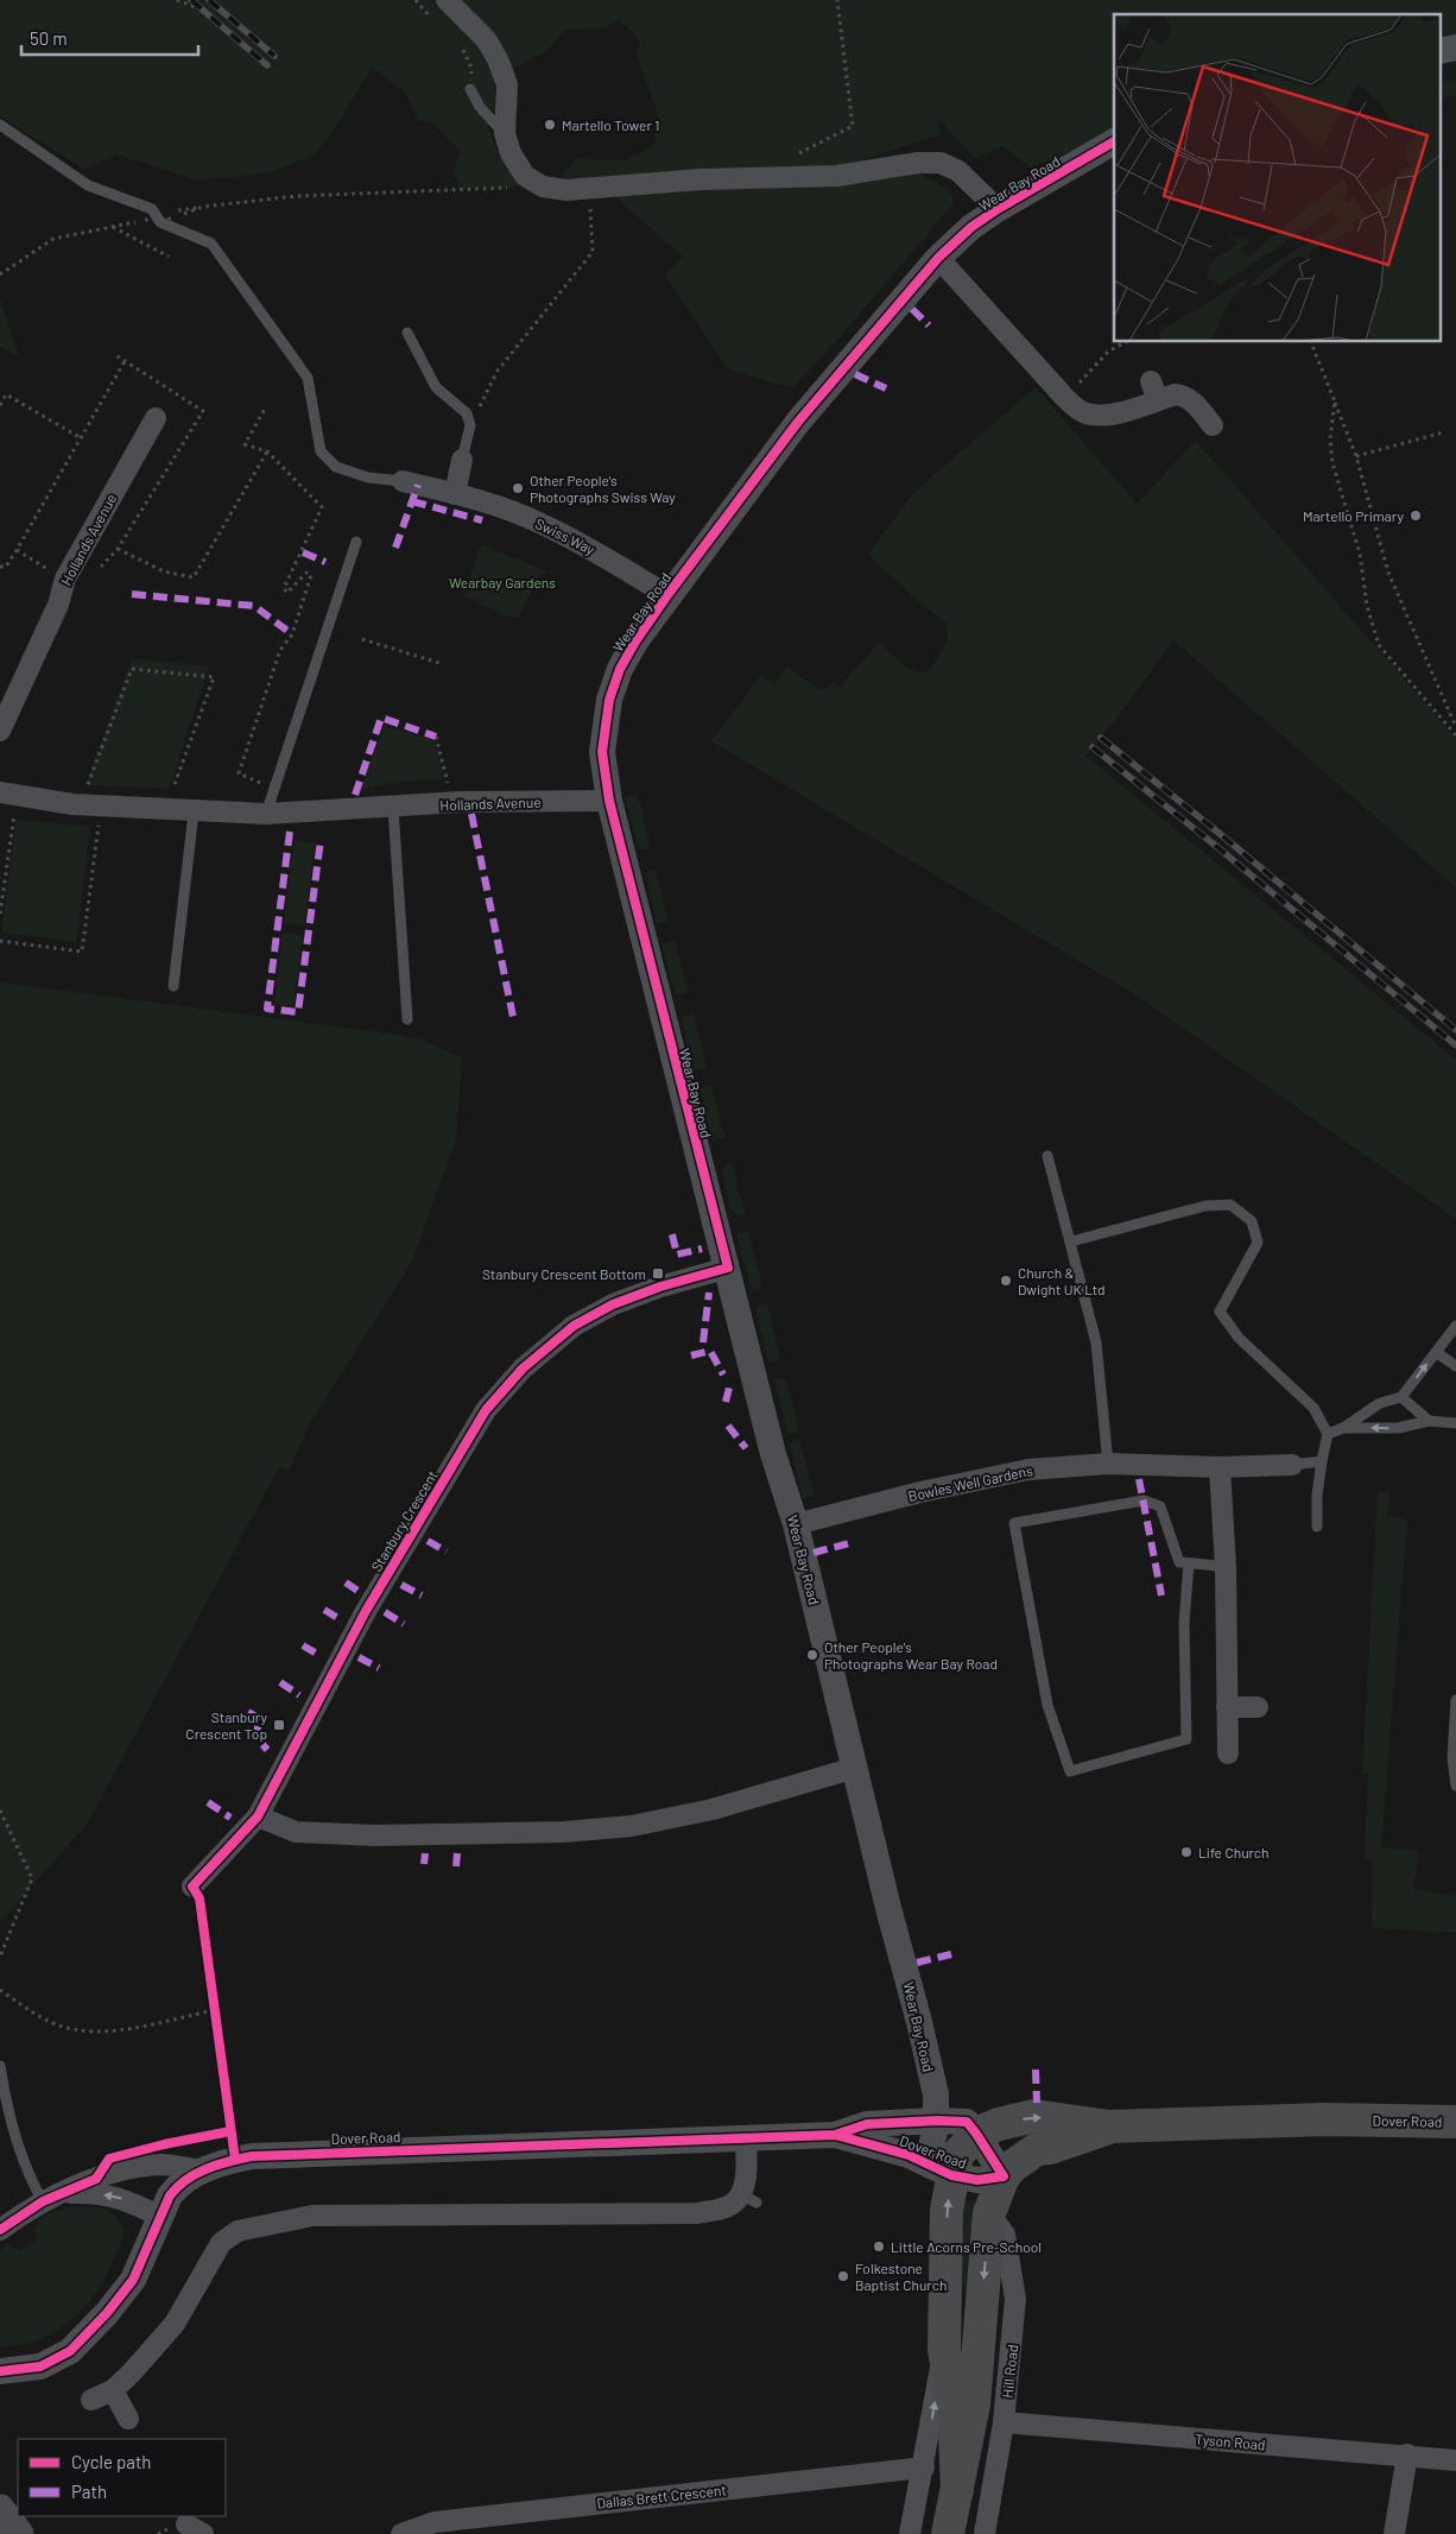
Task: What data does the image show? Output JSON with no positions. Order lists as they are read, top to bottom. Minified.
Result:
{"streets":{"main road":["Dover Road"],"street":["Wear Bay Road","Swiss Way","Hollands Avenue","Bowles Well Gardens","Stanbury Crescent","Hill Road","Tyson Road","Dallas Brett Crescent"]},"crossings":[["Wear Bay Road","Swiss Way"],["Wear Bay Road","Hollands Avenue"],["Wear Bay Road","Bowles Well Gardens"],["Wear Bay Road","Stanbury Crescent"],["Wear Bay Road","Dover Road"],["Hill Road","Tyson Road"]],"parks":["Wearbay Gardens"],"places":{"other":["Martello Tower 1","Other People's Photographs Swiss Way","Martello Primary","Church & Dwight UK Ltd","Other People's Photographs Wear Bay Road","Life Church","Little Acorns Pre-School","Folkestone Baptist Church"],"transit":["Stanbury Crescent Bottom","Stanbury Crescent Top"]},"legend":["Cycle path","Path"],"scale_bar":"50 m"}
